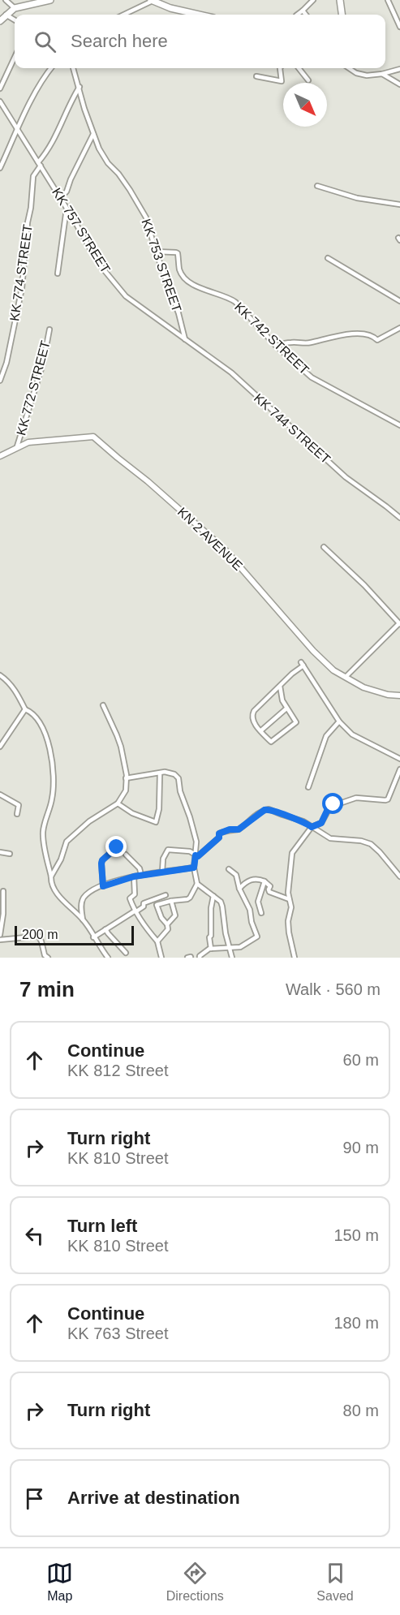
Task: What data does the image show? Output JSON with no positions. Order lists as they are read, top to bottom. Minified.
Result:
{"streets":{"street":["KK 757 STREET","KK 753 STREET","KK 774 STREET","KK 742 STREET","KK 772 STREET","KK 744 STREET","KN 2 AVENUE"]},"crossings":[["KK 757 STREET","KK 753 STREET"],["KK 757 STREET","KK 774 STREET"],["KK 757 STREET","KK 744 STREET"],["KK 753 STREET","KK 774 STREET"],["KK 753 STREET","KK 742 STREET"],["KK 753 STREET","KK 744 STREET"],["KK 772 STREET","KN 2 AVENUE"]],"scale_bar":"200 m","north":"bottom right","page":{"search":"Search here","scale":"200 m","heading":["7 min","Walk · 560 m"],"list":[["Continue","KK 812 Street","60 m"],["Turn right","KK 810 Street","90 m"],["Turn left","KK 810 Street","150 m"],["Continue","KK 763 Street","180 m"],["Turn right","80 m"],"Arrive at destination"],"nav":["Map","Directions","Saved"]}}
